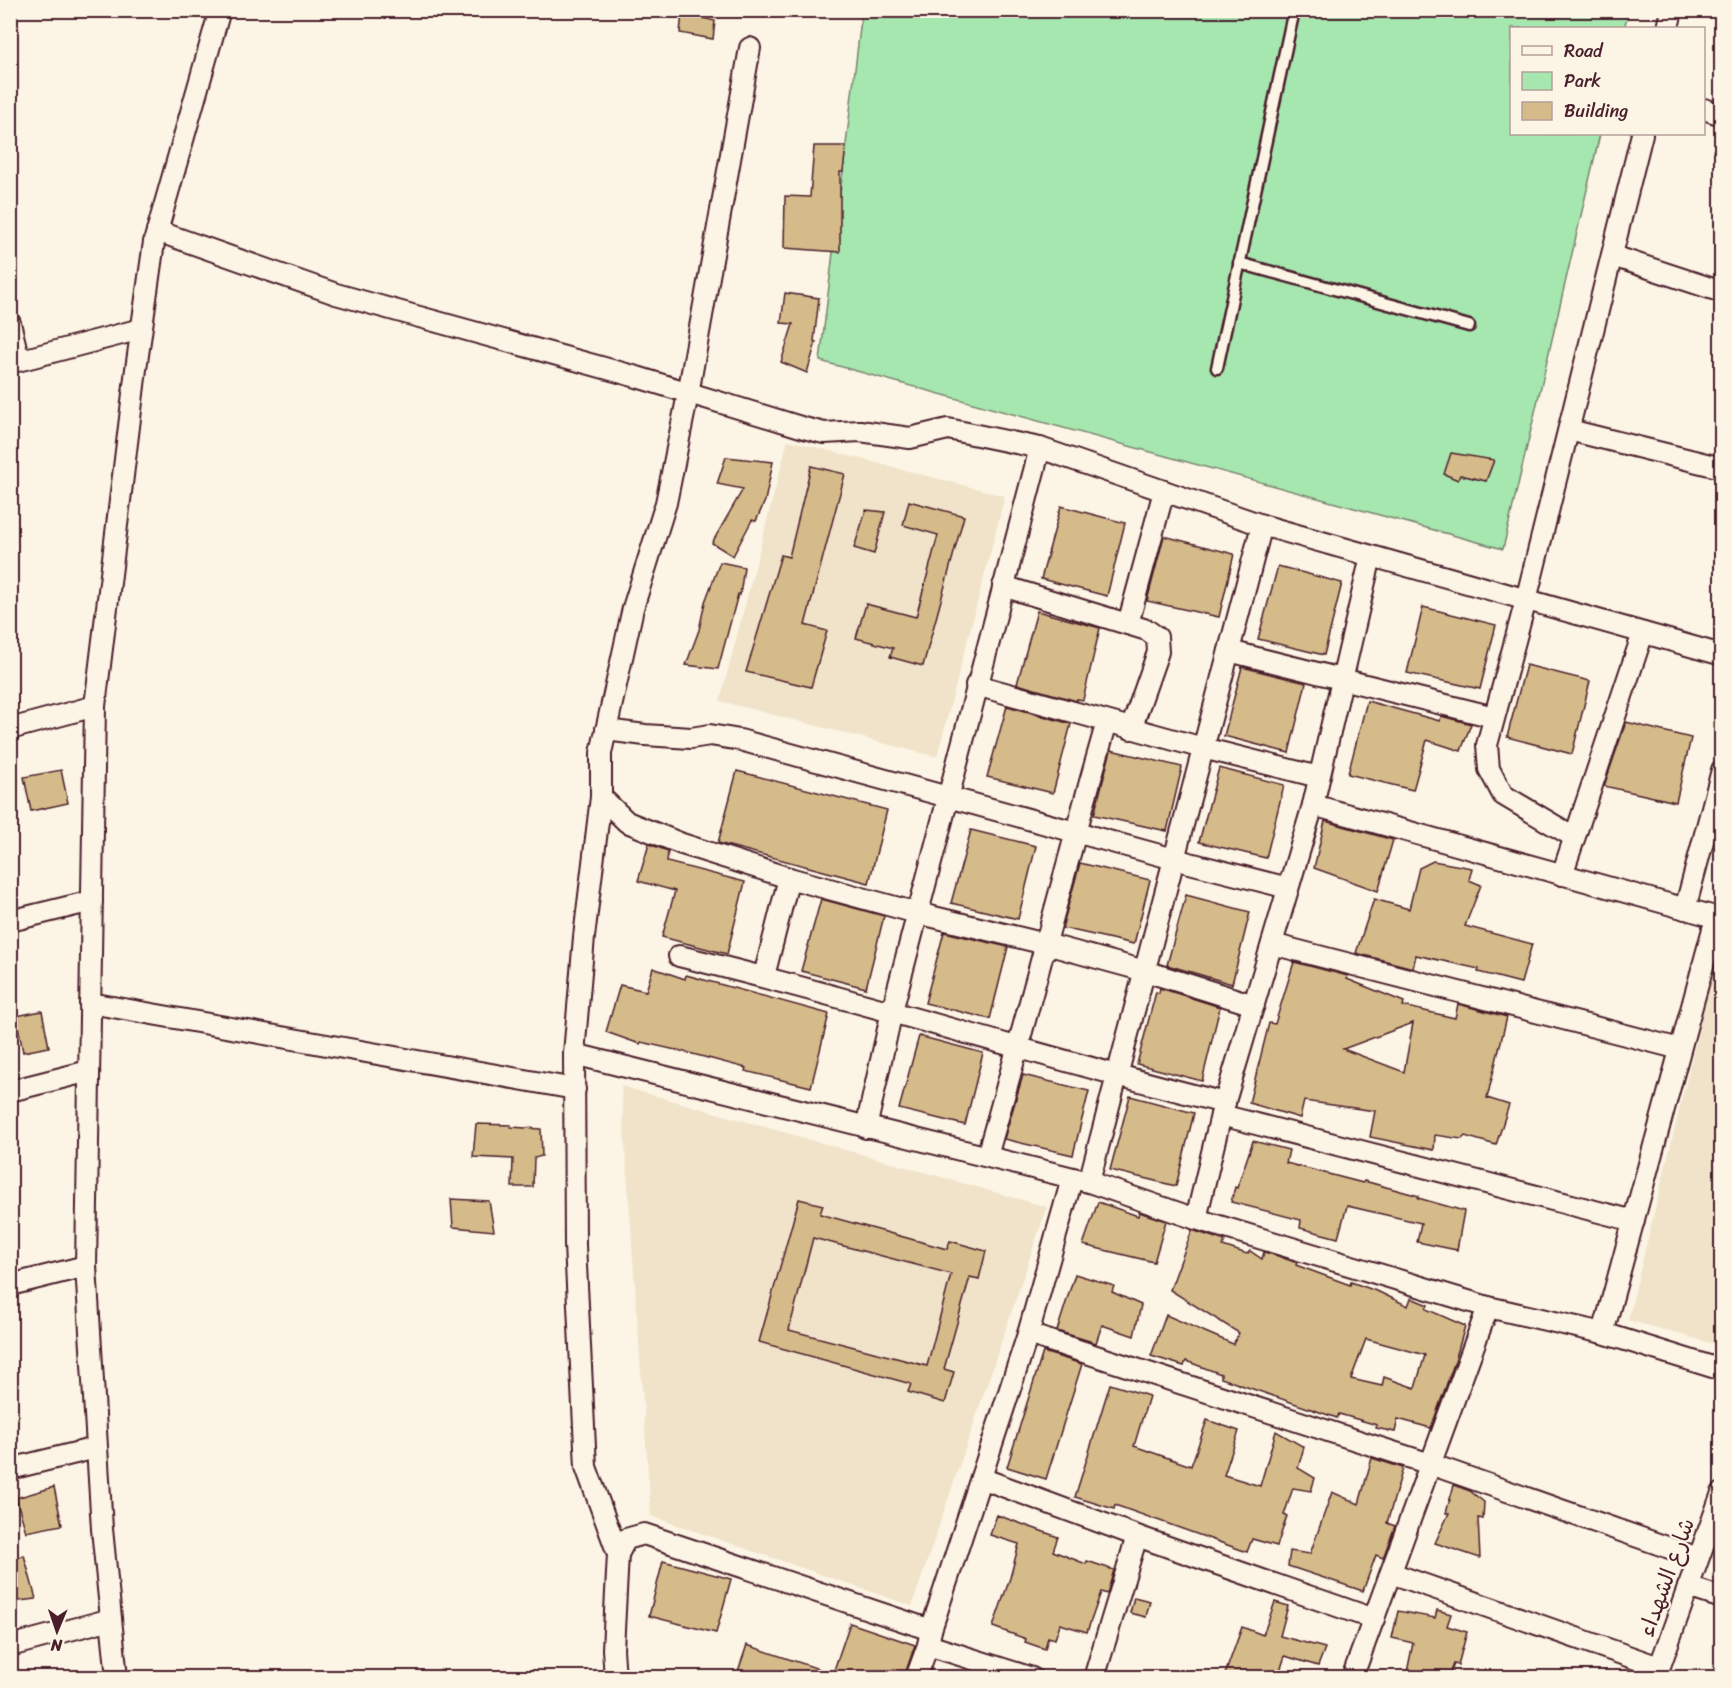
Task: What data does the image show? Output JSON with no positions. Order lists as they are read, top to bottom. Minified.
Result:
{"streets":{"street":["شارع الشهداء"]},"legend":["Road","Park","Building"],"north":"bottom"}
